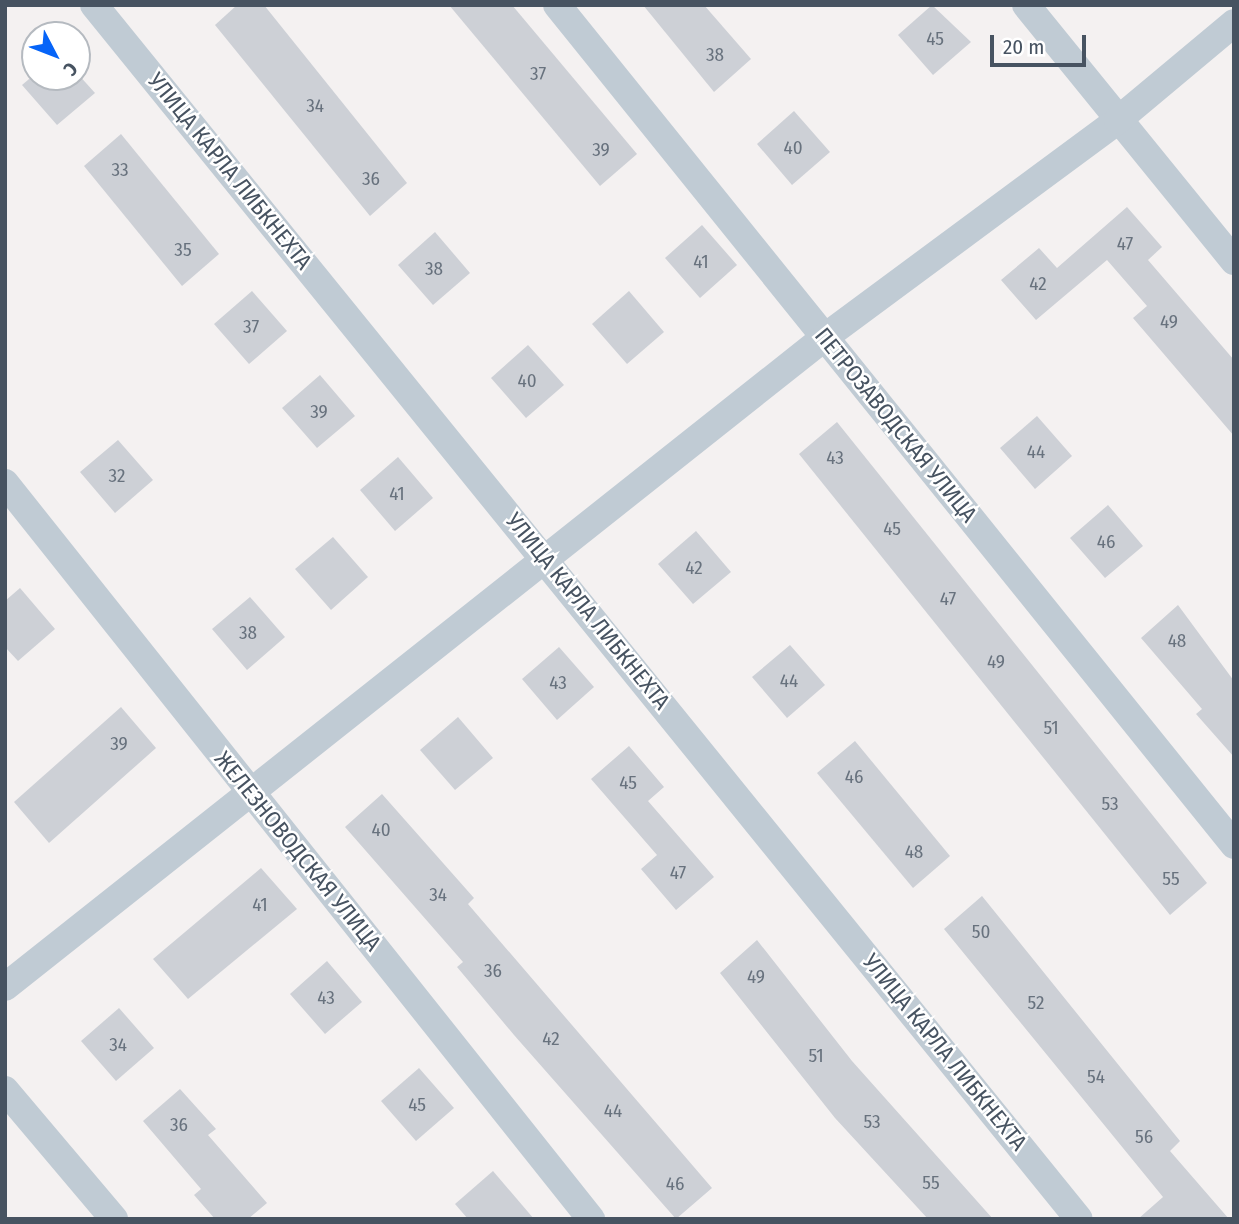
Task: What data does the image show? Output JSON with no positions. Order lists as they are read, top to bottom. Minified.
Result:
{"streets":{"street":["УЛИЦА КАРЛА ЛИБКНЕХТА","ПЕТРОЗАВОДСКАЯ УЛИЦА","ЖЕЛЕЗНОВОДСКАЯ УЛИЦА"]},"house_numbers":["45","38","37","34","40","39","33","36","47","35","41","38","42","49","37","40","39","44","43","32","41","45","46","42","47","38","48","49","44","43","51","39","46","45","53","40","48","47","55","34","41","50","36","49","43","52","42","34","51","54","45","44","53","36","56","55","46"],"scale_bar":"20 m","north":"bottom right"}
